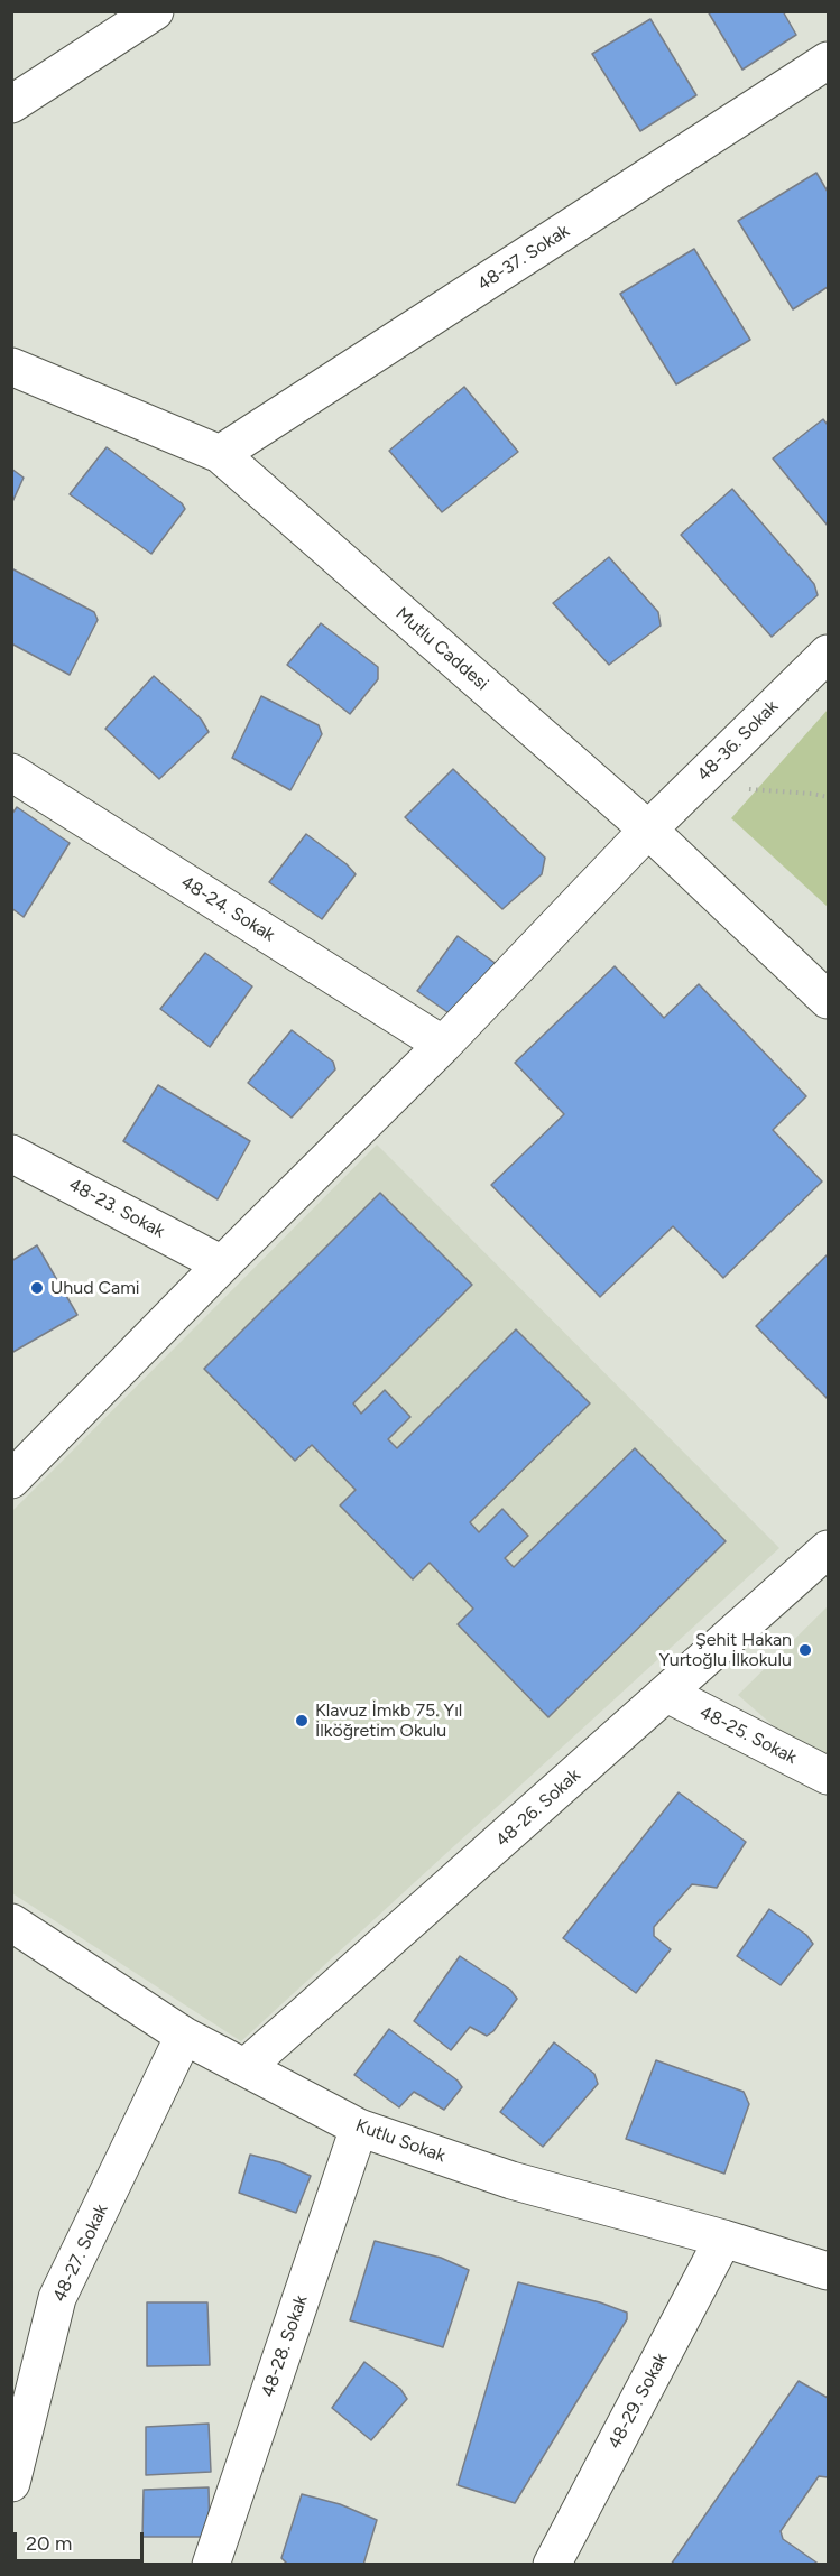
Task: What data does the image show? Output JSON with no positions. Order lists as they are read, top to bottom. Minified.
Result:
{"streets":{"street":["48-37. Sokak","Mutlu Caddesi","48-36. Sokak","48-24. Sokak","48-23. Sokak","48-25. Sokak","48-26. Sokak","Kutlu Sokak","48-27. Sokak","48-28. Sokak","48-29. Sokak"]},"crossings":[["48-37. Sokak","Mutlu Caddesi"],["Mutlu Caddesi","48-36. Sokak"],["48-36. Sokak","48-24. Sokak"],["48-36. Sokak","48-23. Sokak"],["48-25. Sokak","48-26. Sokak"],["48-26. Sokak","Kutlu Sokak"],["Kutlu Sokak","48-27. Sokak"],["Kutlu Sokak","48-28. Sokak"],["Kutlu Sokak","48-29. Sokak"]],"places":["Uhud Cami","Şehit Hakan Yurtoğlu İlkokulu","Klavuz İmkb 75. Yıl İlköğretim Okulu"],"scale_bar":"20 m"}
